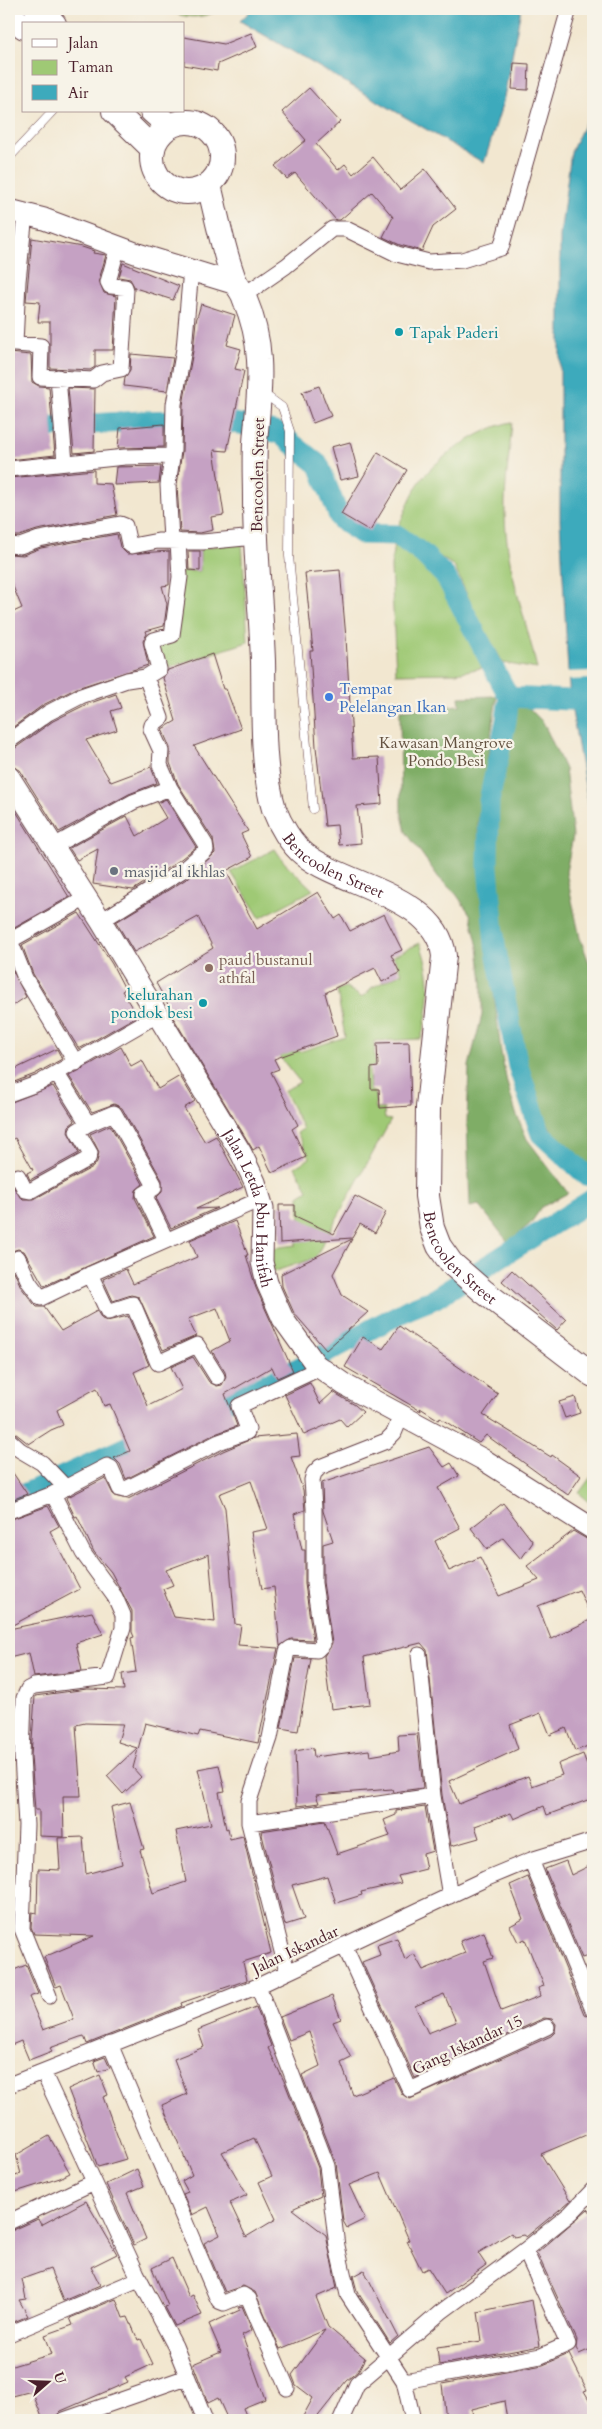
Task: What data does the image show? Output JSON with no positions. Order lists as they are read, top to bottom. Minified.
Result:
{"streets":{"main road":["Bencoolen Street"],"street":["Jalan Letda Abu Hanifah","Jalan Iskandar","Gang Iskandar 15"]},"crossings":[["Jalan Iskandar","Gang Iskandar 15"]],"parks":["Kawasan Mangrove Pondo Besi"],"places":["Tapak Paderi","Tempat Pelelangan Ikan","masjid al ikhlas","paud bustanul athfal","kelurahan pondok besi"],"legend":["Jalan","Taman","Air"],"north":"right"}
